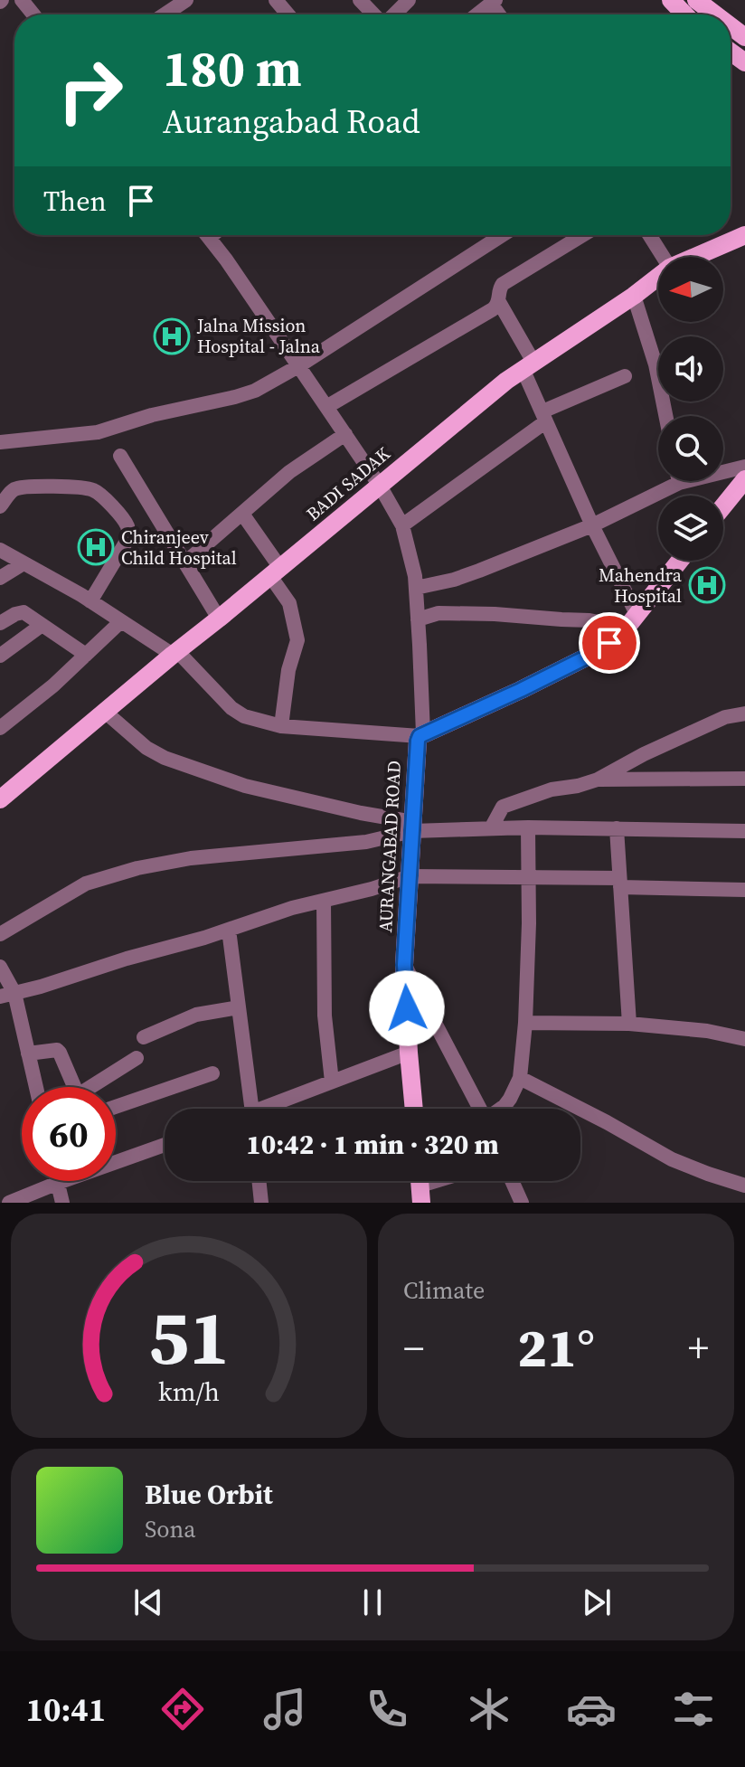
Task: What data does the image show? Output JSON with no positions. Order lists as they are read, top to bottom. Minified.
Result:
{"streets":{"main road":["BADI SADAK","AURANGABAD ROAD"]},"places":{"hospital":["Jalna Mission Hospital - Jalna","Chiranjeev Child Hospital","Mahendra Hospital"]},"north":"left","page":{"turn":["180 m","Aurangabad Road"],"then":"Then","limit":"60","trip":"10:42 · 1 min · 320 m","tile":"Climate","heat":["−","21°","+"],"song":["Blue Orbit","Sona"],"tabs":"10:41","gauge":["51","km/h"]}}
